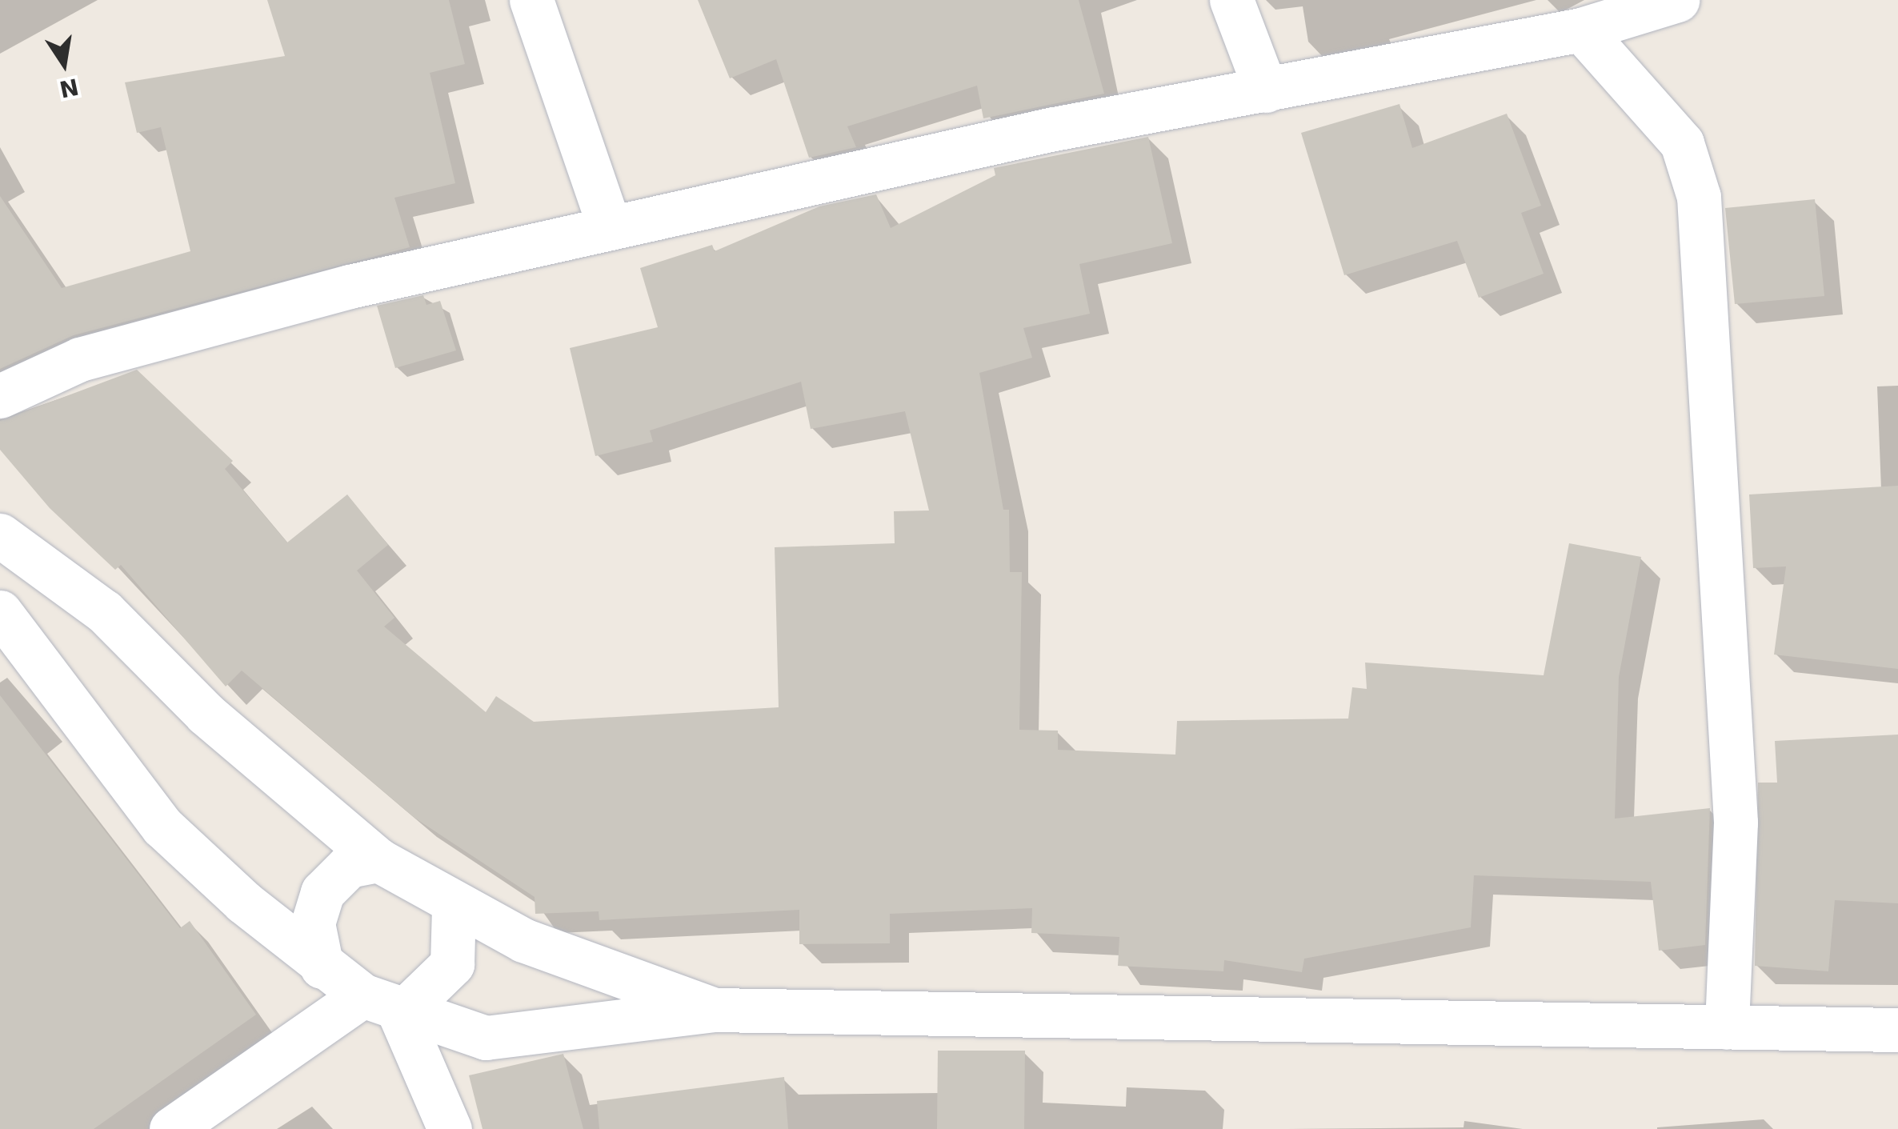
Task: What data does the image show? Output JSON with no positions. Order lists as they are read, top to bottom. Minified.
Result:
{"north":"bottom"}
